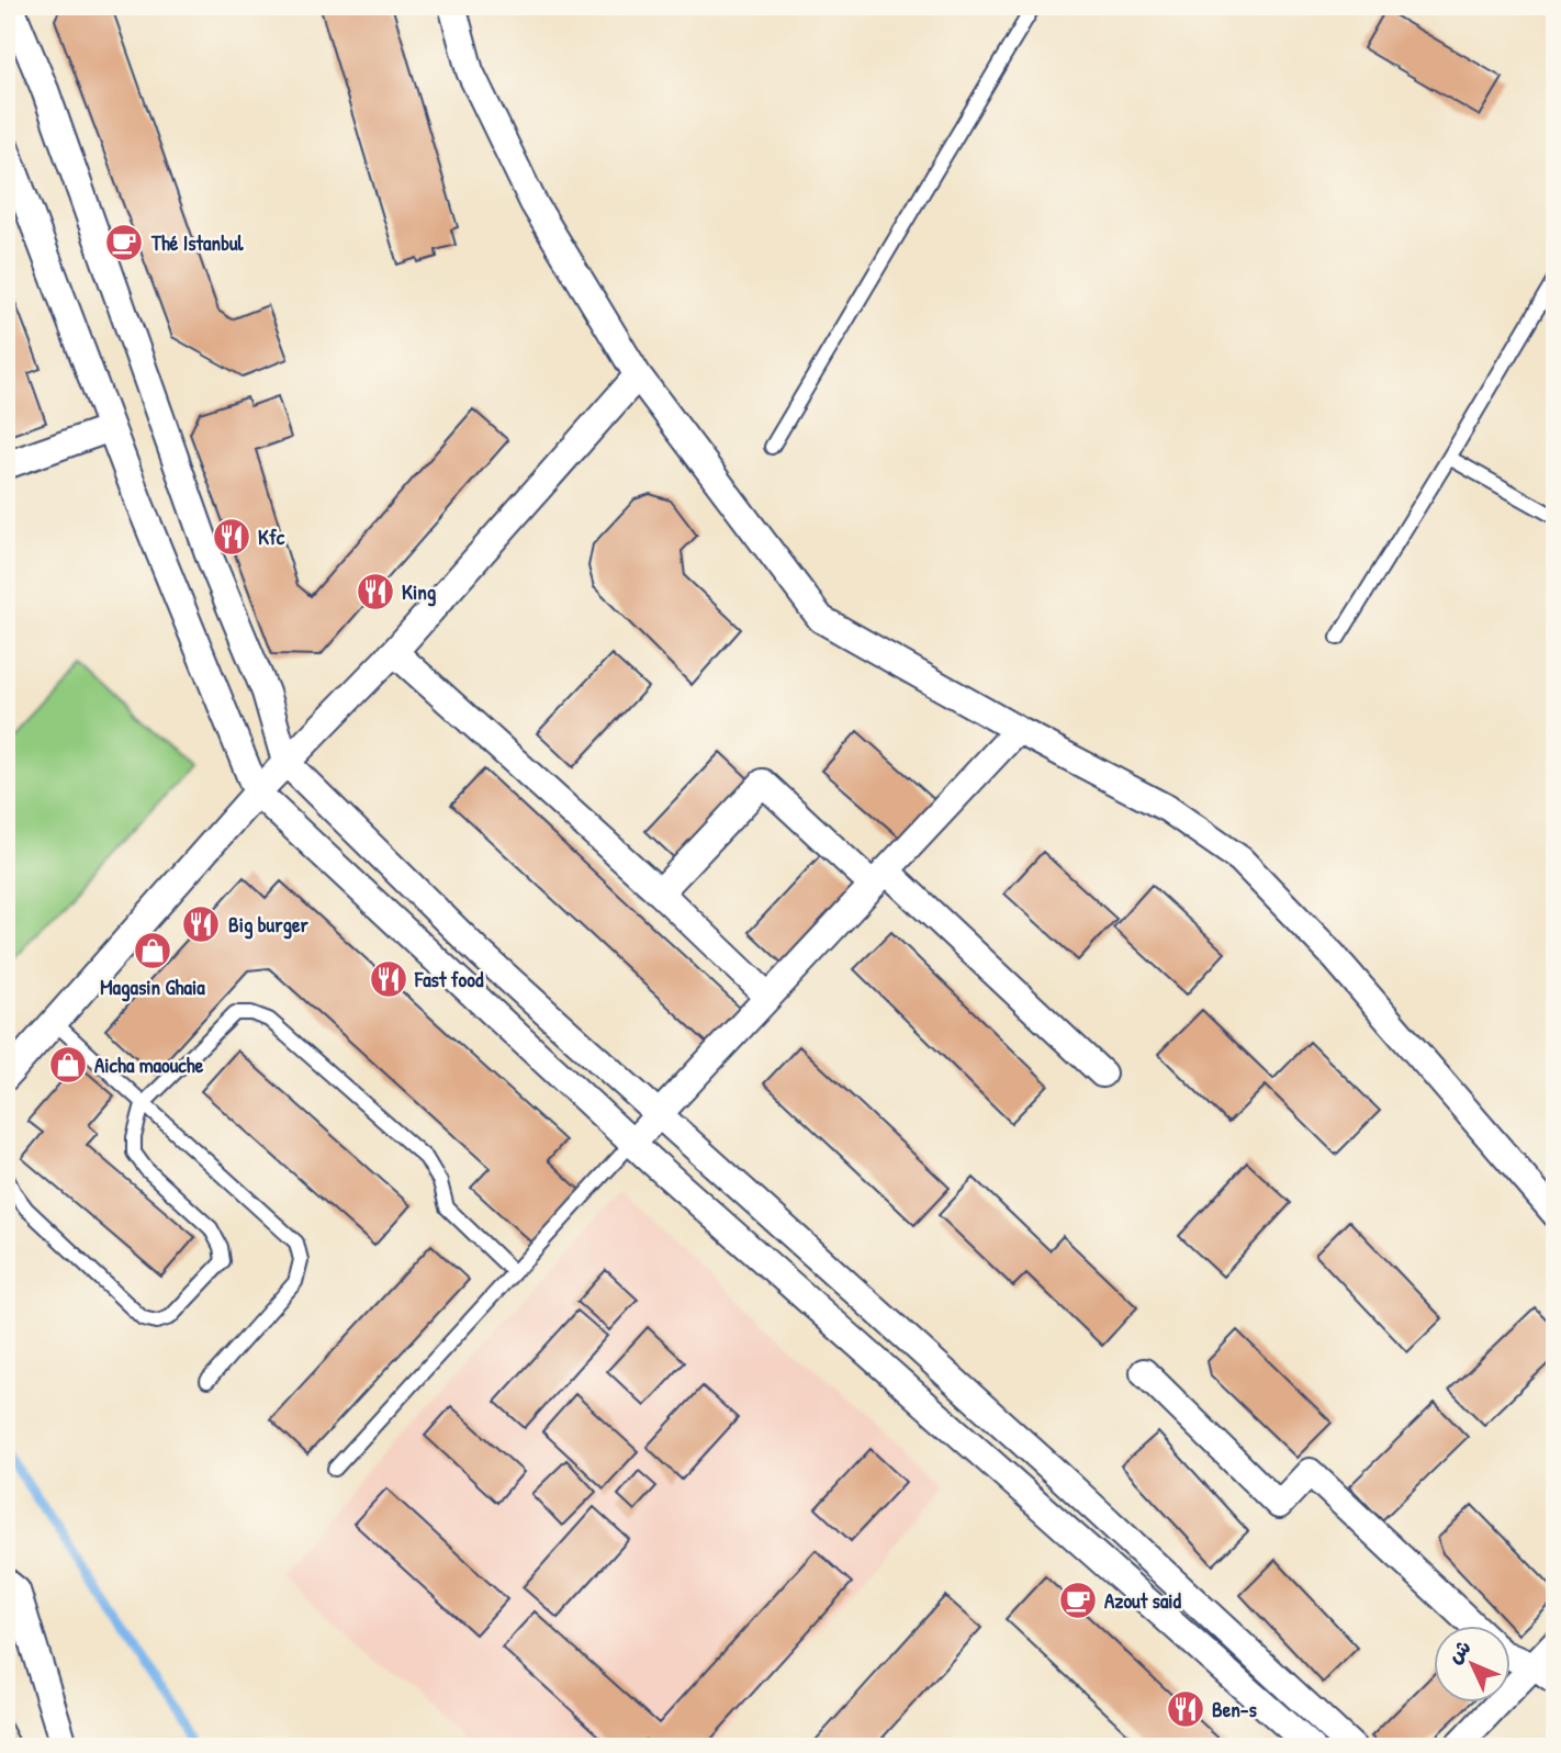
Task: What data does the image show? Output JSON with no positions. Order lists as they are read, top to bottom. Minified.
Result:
{"places":{"cafe":["Thé Istanbul","Azout said"],"restaurant":["Kfc","King","Big burger","Fast food","Ben-s"],"shop":["Magasin Ghaia","Aicha maouche"]},"north":"top left"}
